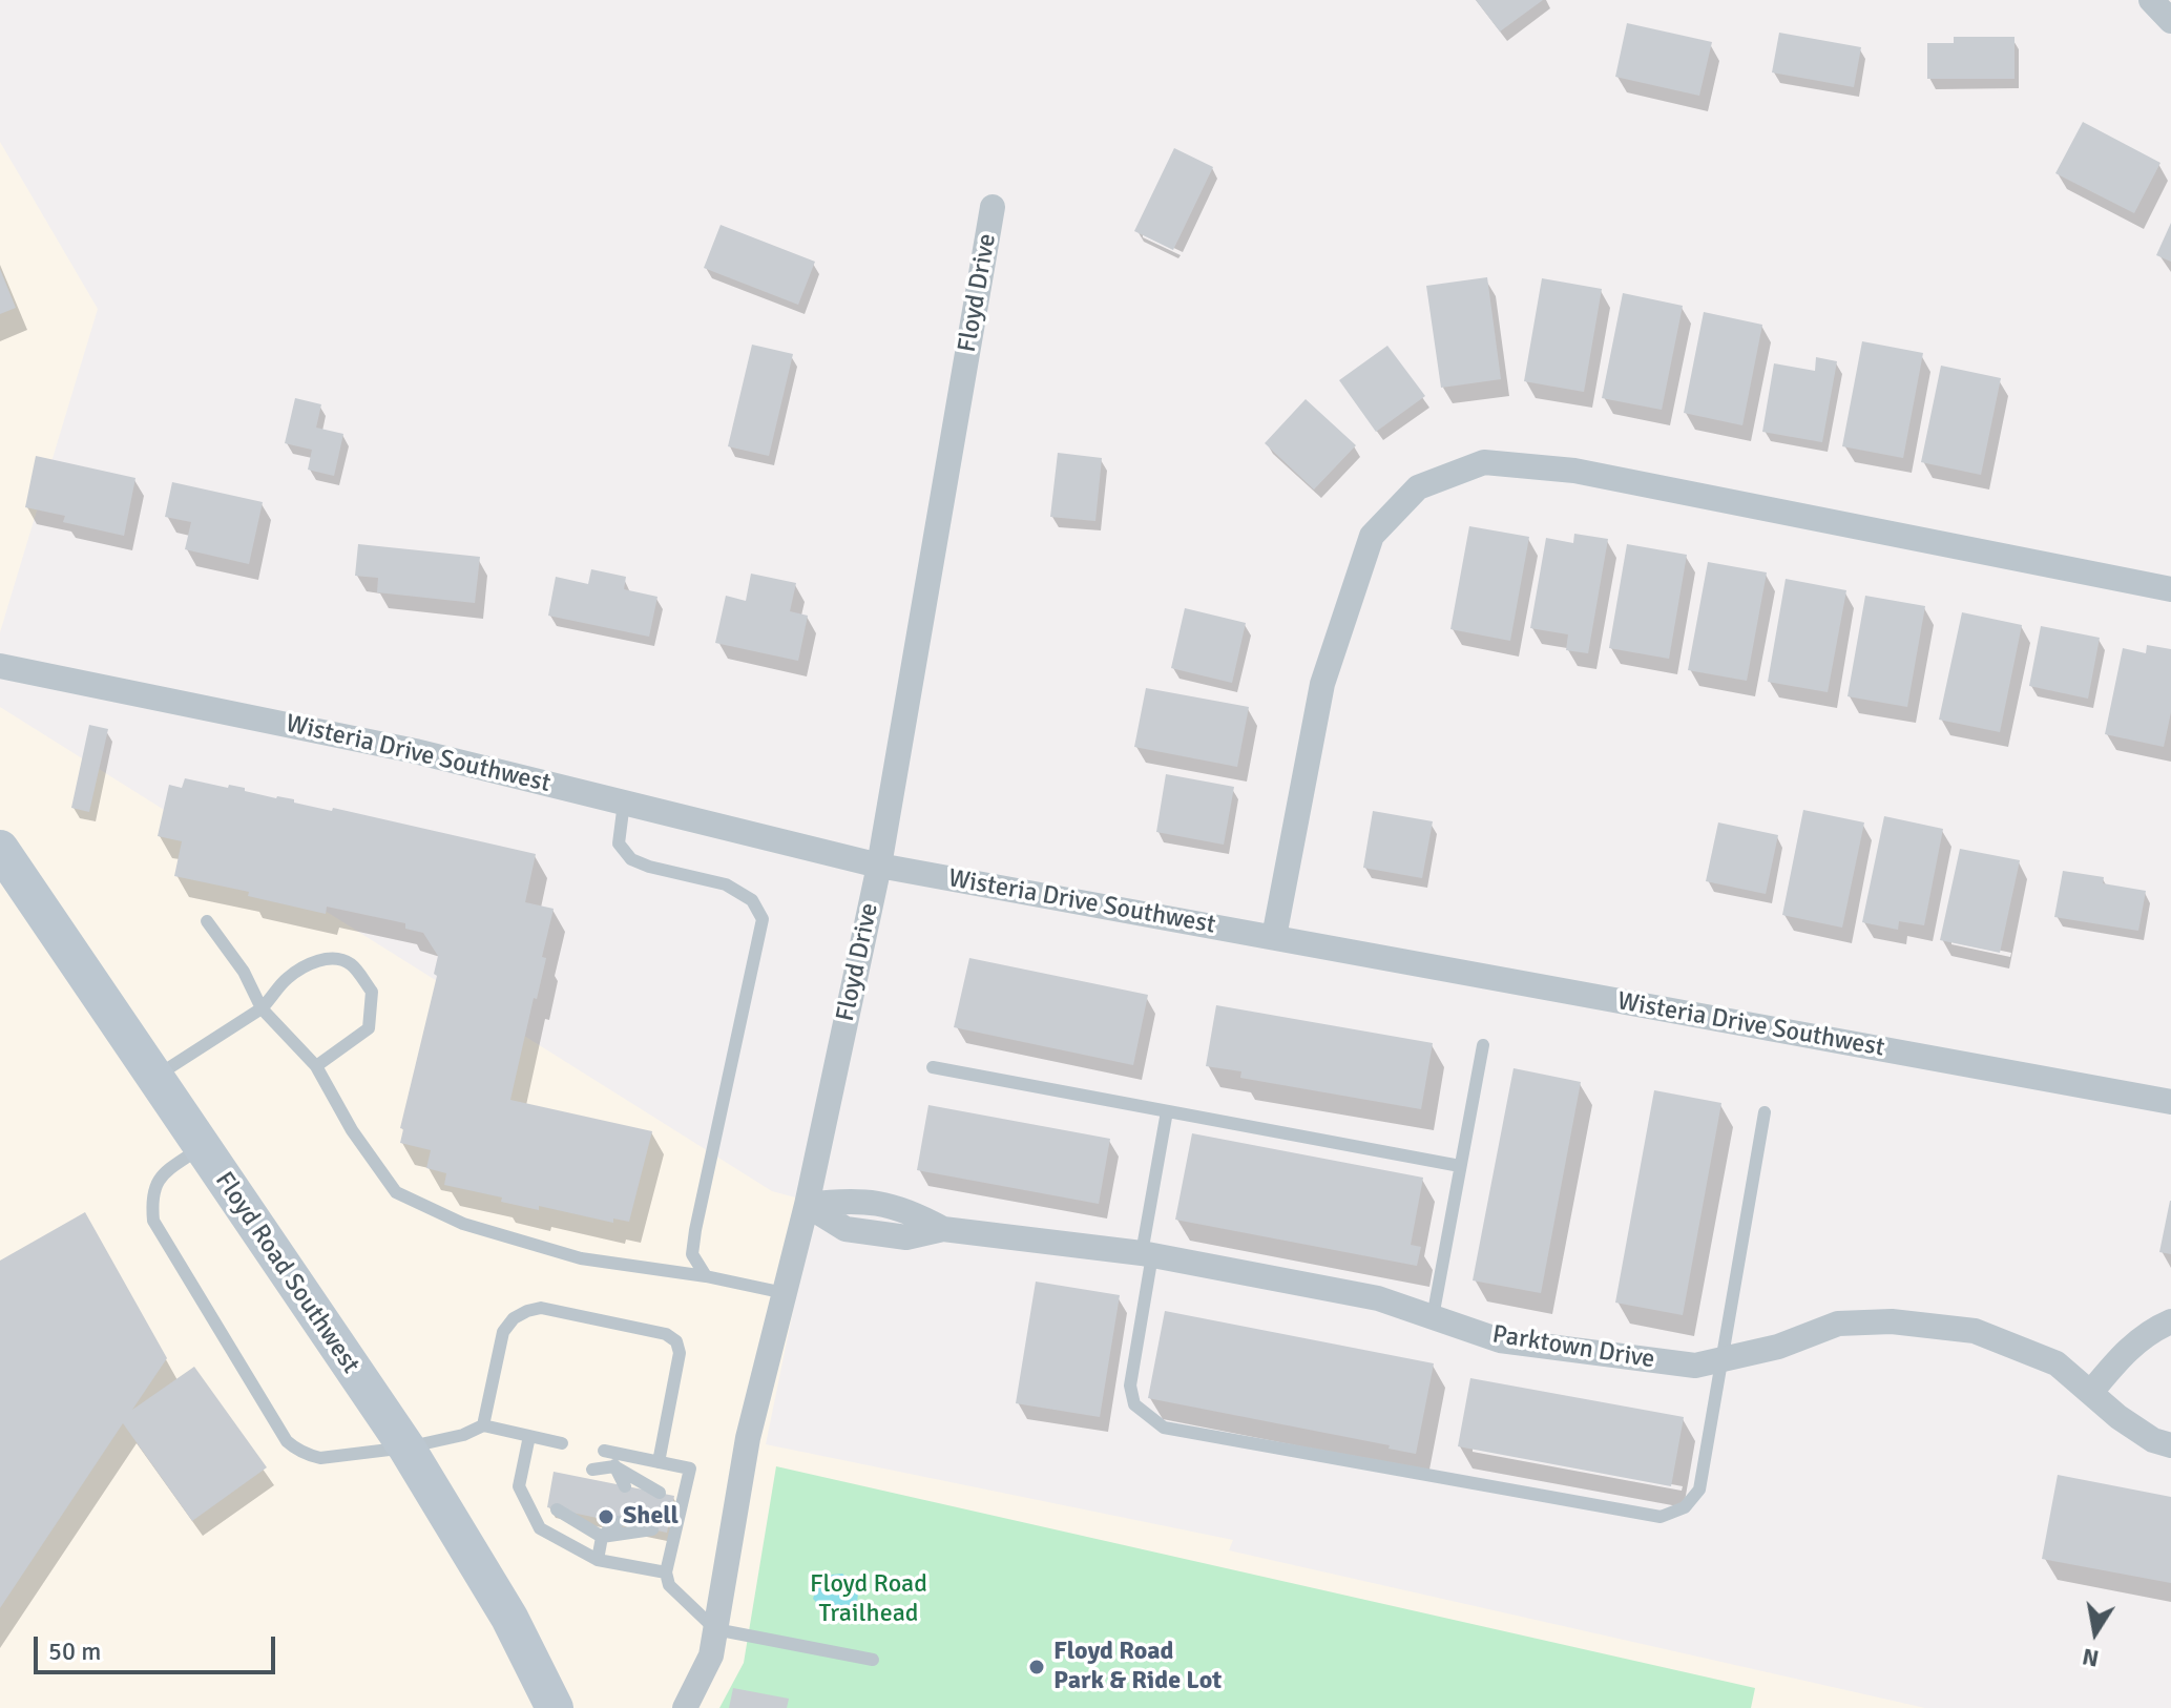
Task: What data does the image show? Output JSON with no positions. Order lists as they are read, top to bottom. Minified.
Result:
{"streets":{"main road":["Floyd Road Southwest"],"street":["Floyd Drive","Wisteria Drive Southwest","Parktown Drive"]},"crossings":[["Floyd Drive","Wisteria Drive Southwest"],["Floyd Drive","Parktown Drive"]],"parks":["Floyd Road Trailhead"],"places":["Shell","Floyd Road Park & Ride Lot"],"scale_bar":"50 m","north":"bottom"}
